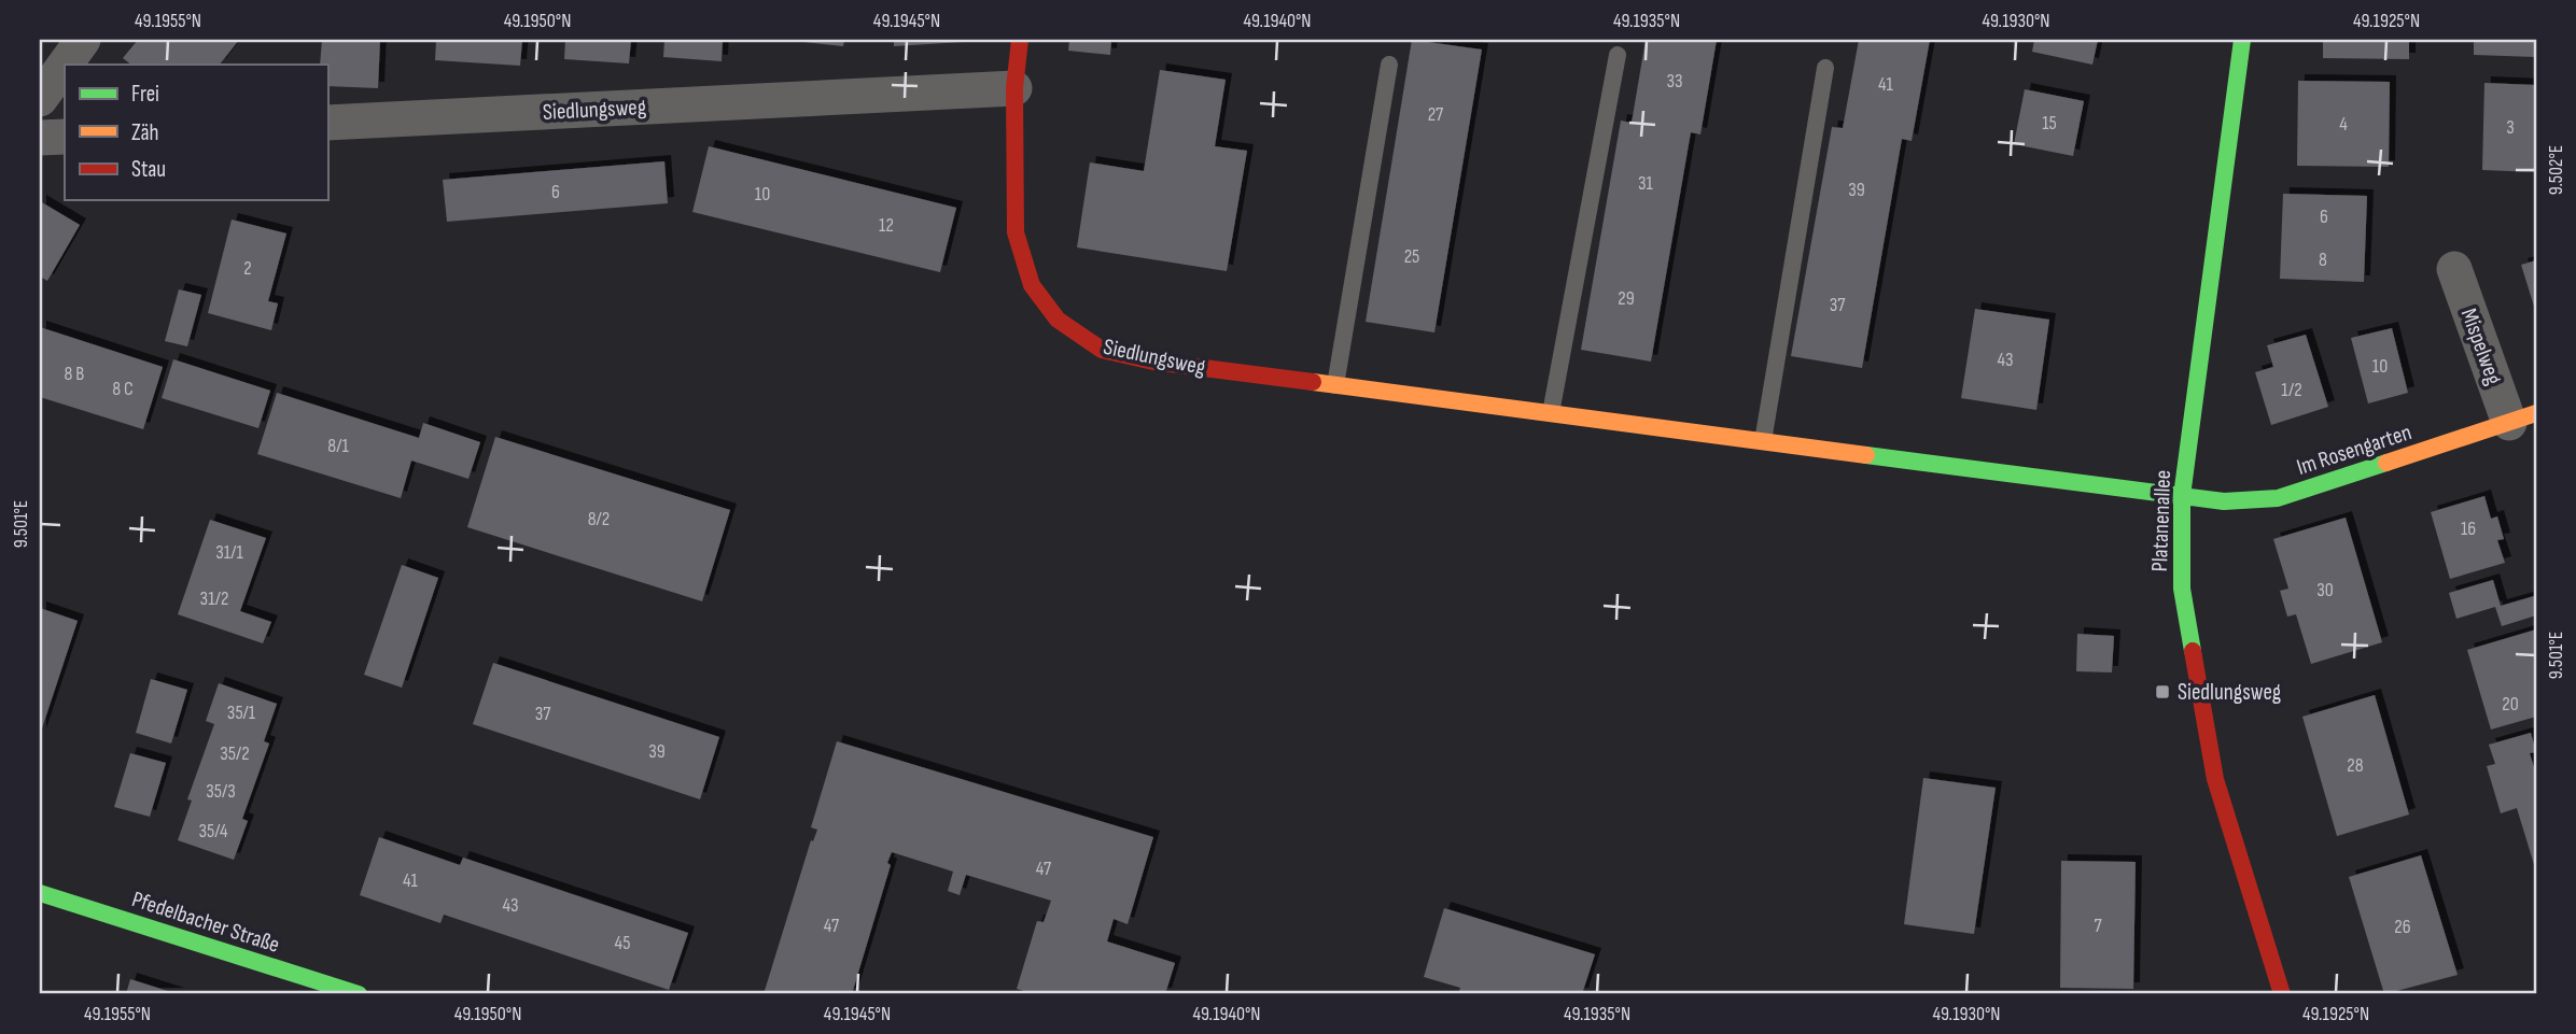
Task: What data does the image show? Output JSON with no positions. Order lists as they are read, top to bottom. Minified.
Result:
{"streets":{"street":["Siedlungsweg","Mispelweg","Im Rosengarten","Platanenallee","Pfedelbacher Straße"]},"crossings":[["Siedlungsweg","Im Rosengarten"],["Siedlungsweg","Platanenallee"],["Mispelweg","Im Rosengarten"],["Im Rosengarten","Platanenallee"]],"places":{"transit":["Siedlungsweg"]},"house_numbers":["33","41","27","15","4","3","31","39","6","10","6","12","25","8","2","29","37","43","10","8 B","8 C","1/2","8/1","8/2","16","31/1","30","31/2","20","35/1","37","39","35/2","28","35/3","35/4","47","41","43","47","7","26","45"],"legend":["Frei","Zäh","Stau"],"coordinates":["49.1955°N","49.1950°N","49.1945°N","49.1940°N","49.1935°N","49.1930°N","49.1925°N","9.502°E","9.501°E"]}
